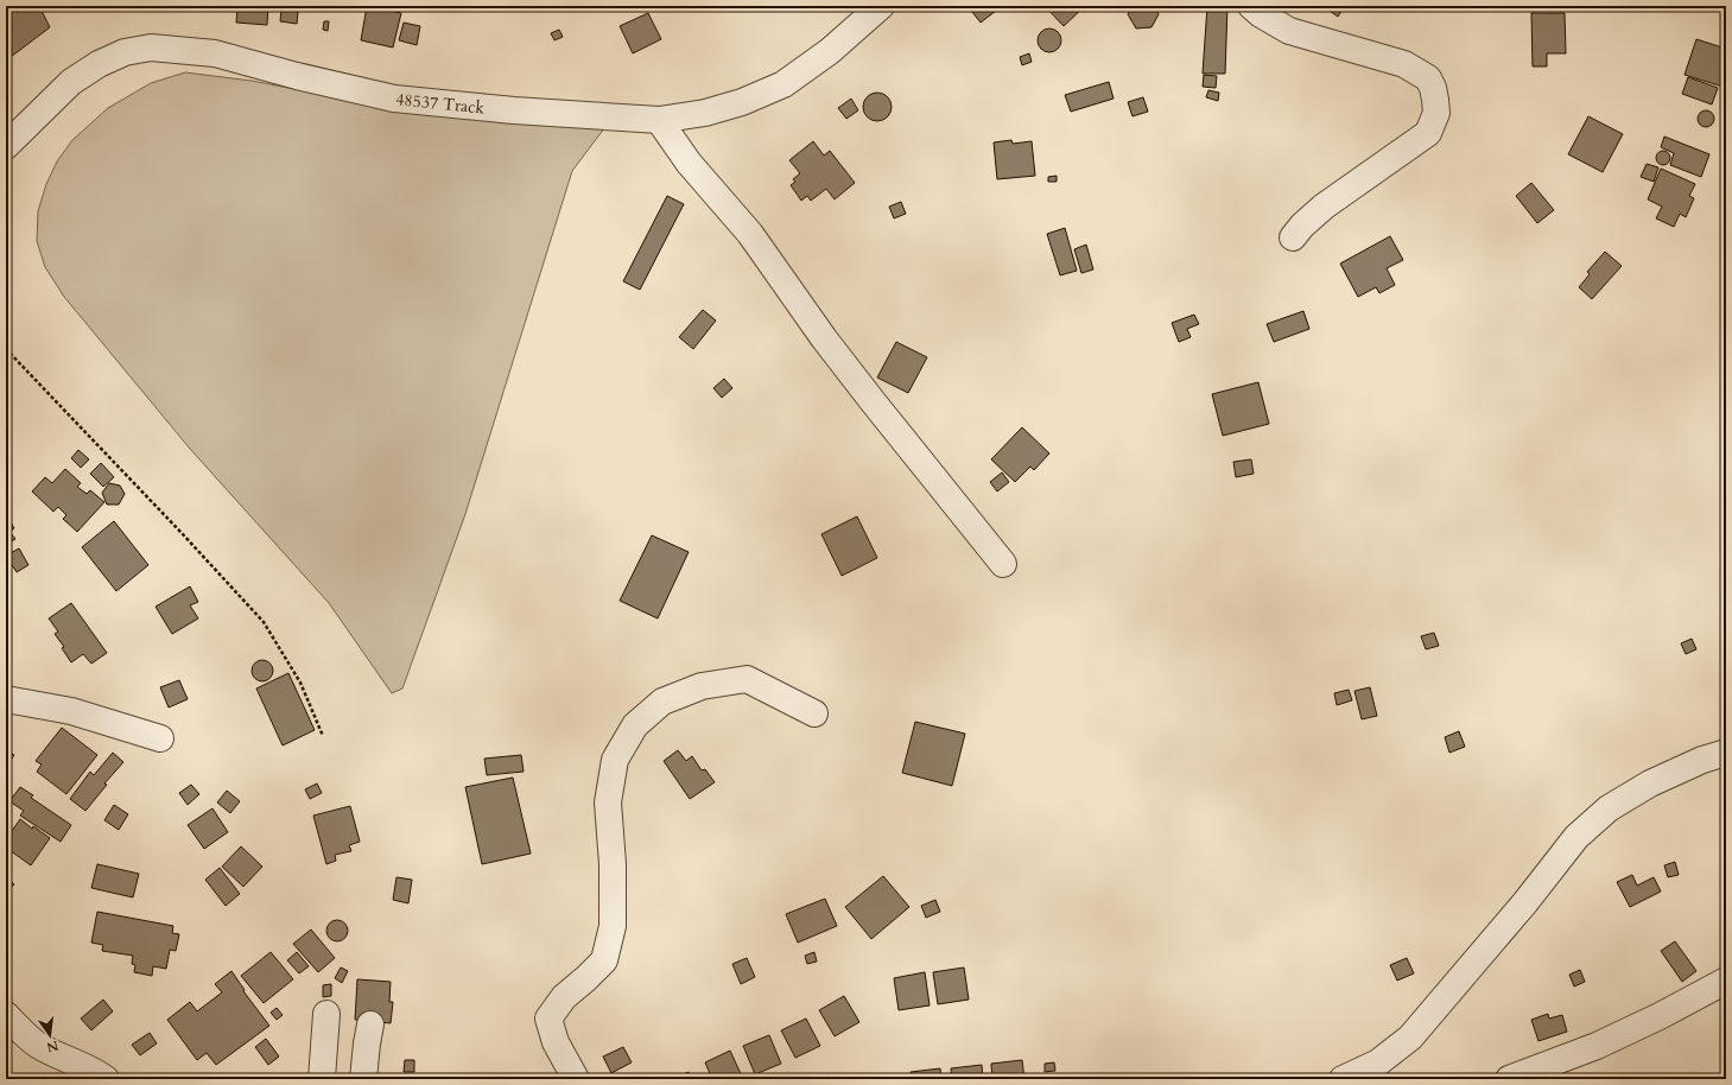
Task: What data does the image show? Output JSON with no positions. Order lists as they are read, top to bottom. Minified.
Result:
{"streets":{"street":["48537 Track"]},"north":"bottom"}
